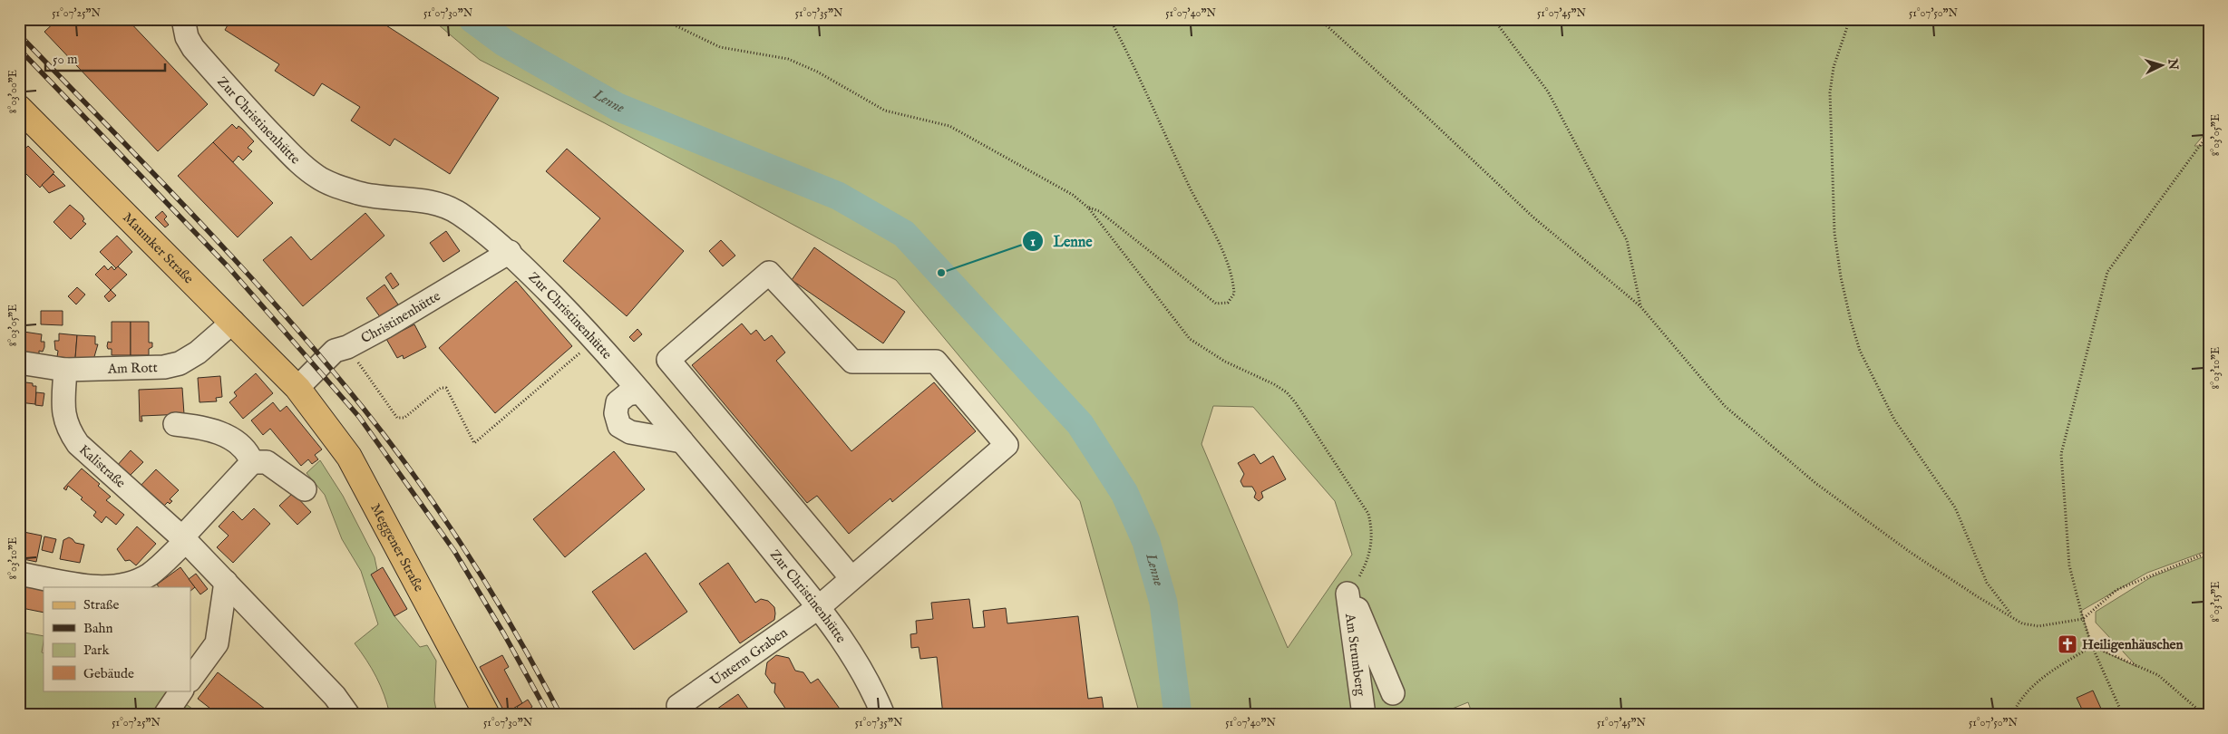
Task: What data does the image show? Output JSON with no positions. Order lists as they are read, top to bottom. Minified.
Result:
{"streets":{"main road":["Maumker Straße","Meggener Straße"],"street":["Zur Christinenhütte","Christinenhütte","Am Rott","Kalistraße","Am Strumberg","Unterm Graben"]},"crossings":[["Zur Christinenhütte","Christinenhütte"],["Zur Christinenhütte","Unterm Graben"],["Maumker Straße","Christinenhütte"],["Maumker Straße","Am Rott"],["Maumker Straße","Meggener Straße"],["Christinenhütte","Meggener Straße"],["Am Rott","Kalistraße"]],"water":["Lenne"],"places":{"other":["Lenne"],"church":["Heiligenhäuschen"]},"legend":["Straße","Bahn","Park","Gebäude"],"scale_bar":"50 m","north":"right","coordinates":["51°07'25\"N","51°07'30\"N","51°07'35\"N","51°07'40\"N","51°07'45\"N","51°07'50\"N","8°03'00\"E","8°03'05\"E","8°03'10\"E","8°03'15\"E"]}
